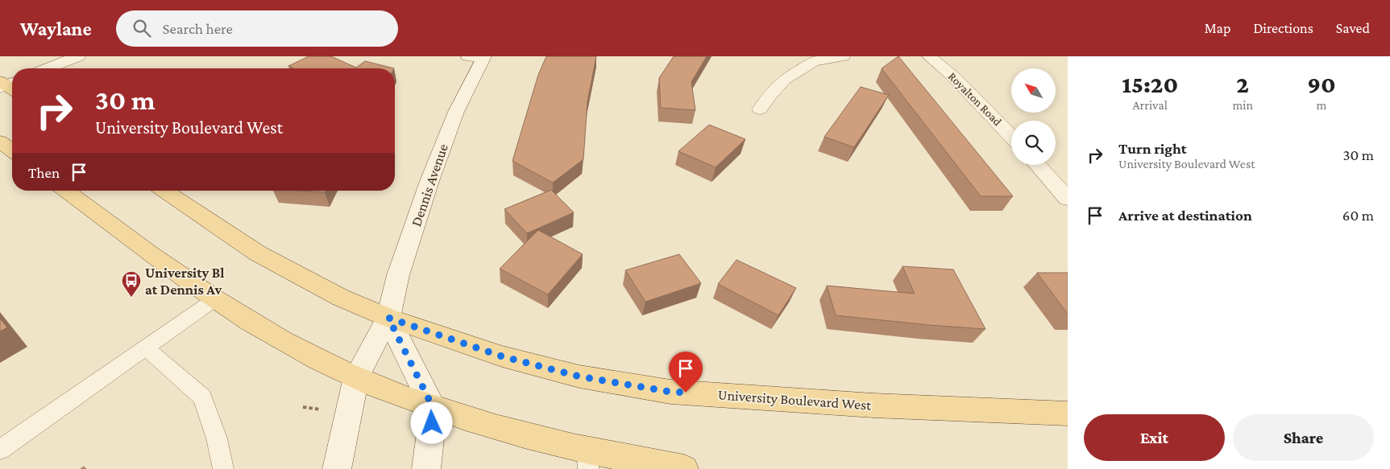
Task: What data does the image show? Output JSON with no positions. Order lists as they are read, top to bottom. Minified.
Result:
{"streets":{"main road":["University Boulevard West"],"street":["Royalton Road","Dennis Avenue"]},"crossings":[["Dennis Avenue","University Boulevard West"]],"places":{"bus stop":["University Bl at Dennis Av"]},"north":"top left","page":{"header":"Waylane","search":"Search here","nav":["Map","Directions","Saved"],"eta":["15:20","Arrival","2","min","90","m"],"turn":["30 m","University Boulevard West"],"list":[{"name":"Turn right","note":"University Boulevard West","value":"30 m"},{"name":"Arrive at destination","value":"60 m"}],"then":"Then","buttons":["Exit","Share"]}}
